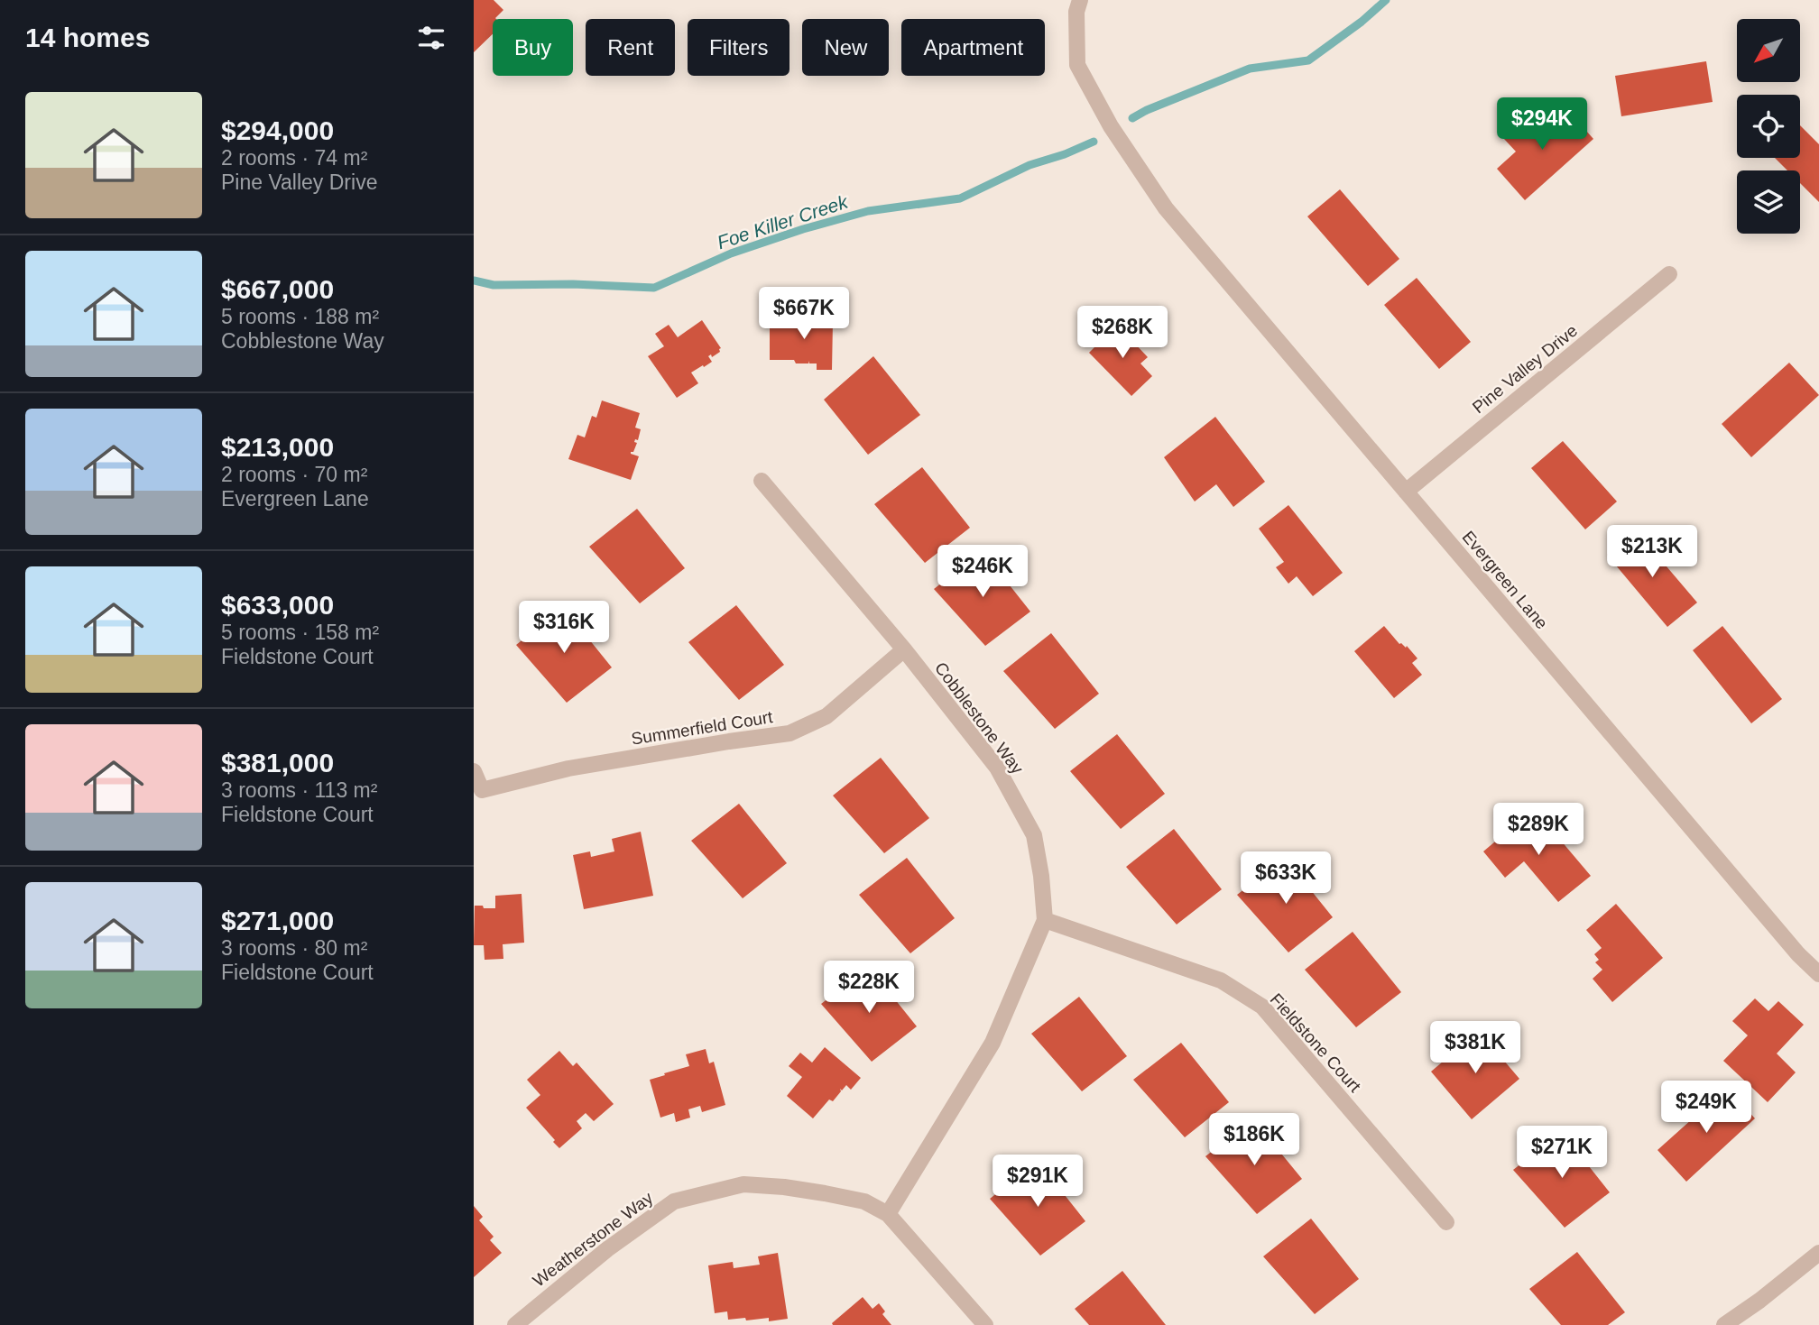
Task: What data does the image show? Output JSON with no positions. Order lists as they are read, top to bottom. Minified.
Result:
{"streets":{"street":["Pine Valley Drive","Evergreen Lane","Cobblestone Way","Summerfield Court","Fieldstone Court","Weatherstone Way"]},"crossings":[["Pine Valley Drive","Evergreen Lane"],["Cobblestone Way","Summerfield Court"],["Cobblestone Way","Fieldstone Court"],["Cobblestone Way","Weatherstone Way"]],"water":["Foe Killer Creek"],"north":"bottom left","page":{"heading":"14 homes","chip":["Buy","Rent","Filters","New","Apartment"],"list":[{"name":"$294,000","note":"2 rooms · 74 m² · Pine Valley Drive"},{"name":"$667,000","note":"5 rooms · 188 m² · Cobblestone Way"},{"name":"$213,000","note":"2 rooms · 70 m² · Evergreen Lane"},{"name":"$633,000","note":"5 rooms · 158 m² · Fieldstone Court"},{"name":"$381,000","note":"3 rooms · 113 m² · Fieldstone Court"},{"name":"$271,000","note":"3 rooms · 80 m² · Fieldstone Court"}],"price":["$294K","$667K","$268K","$213K","$246K","$316K","$289K","$633K","$228K","$381K","$249K","$186K","$271K","$291K"]}}
